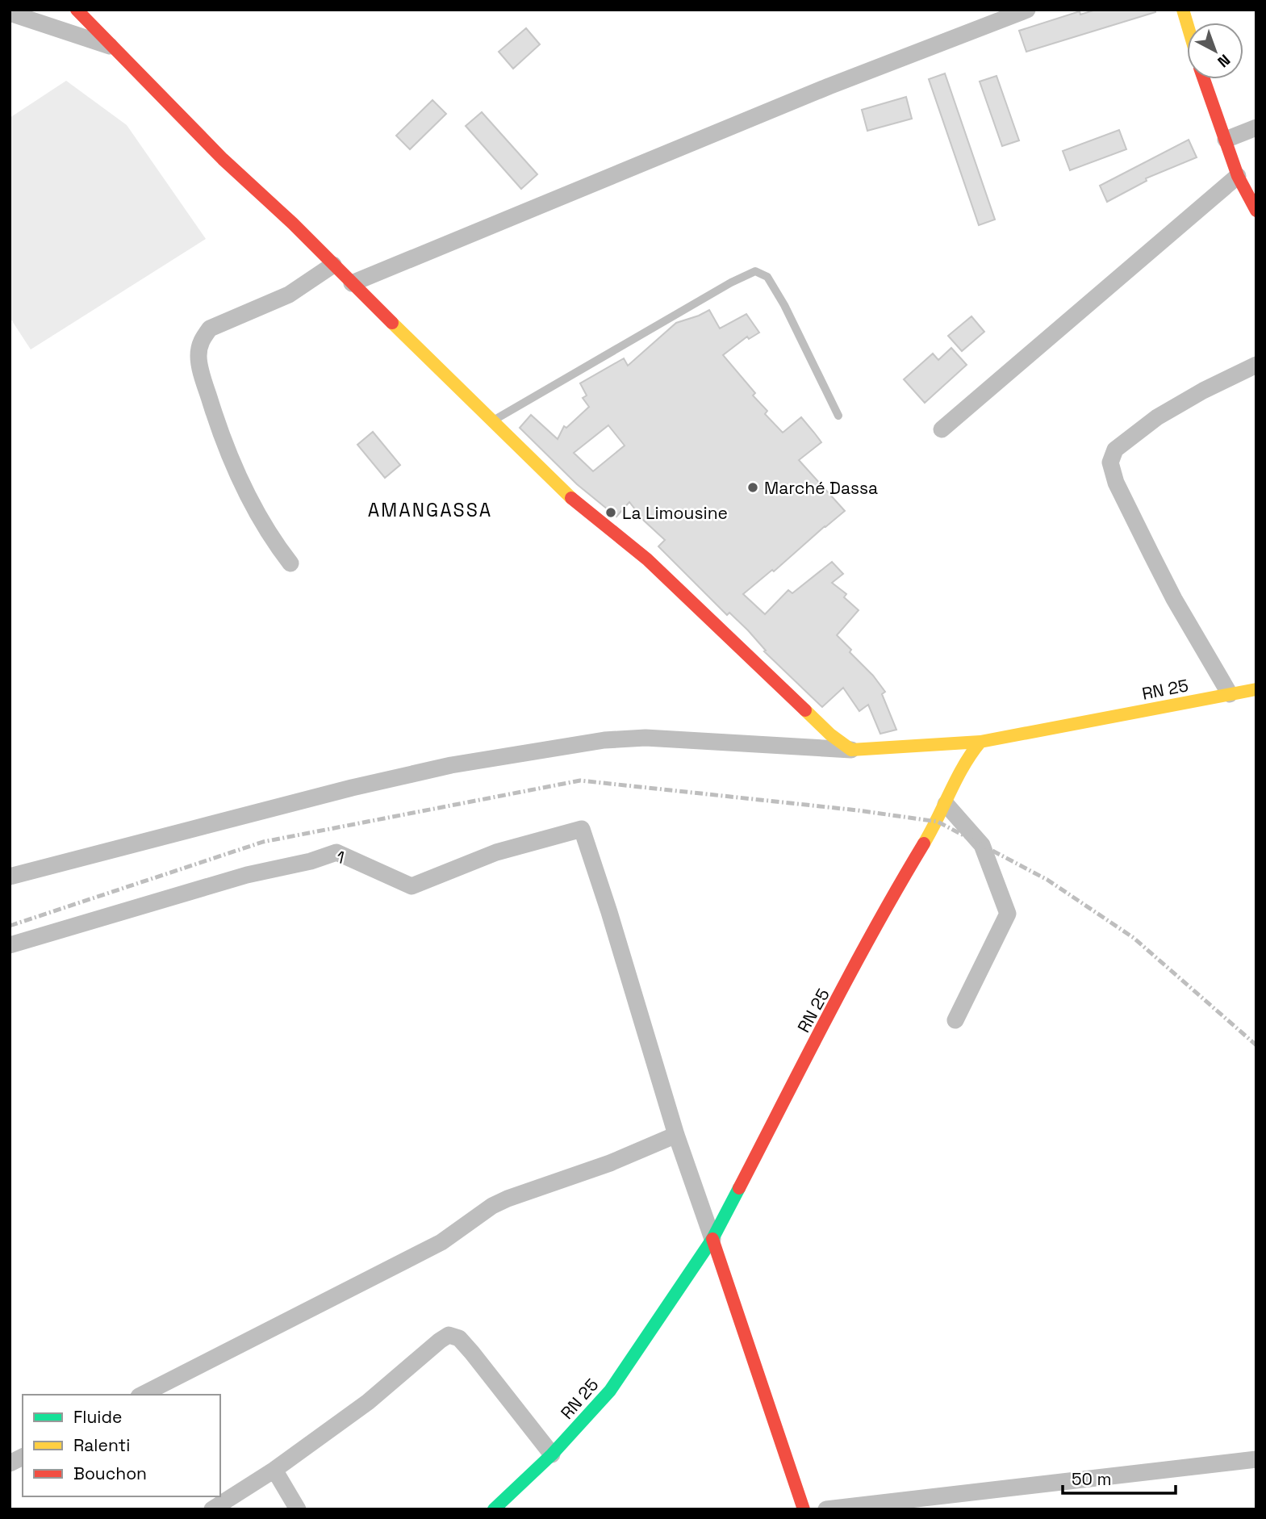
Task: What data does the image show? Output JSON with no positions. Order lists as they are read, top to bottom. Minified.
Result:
{"streets":{"main road":["RN 25"],"street":["1"]},"districts":["AMANGASSA"],"places":["Marché Dassa","La Limousine"],"legend":["Fluide","Ralenti","Bouchon"],"scale_bar":"50 m","north":"bottom right"}
